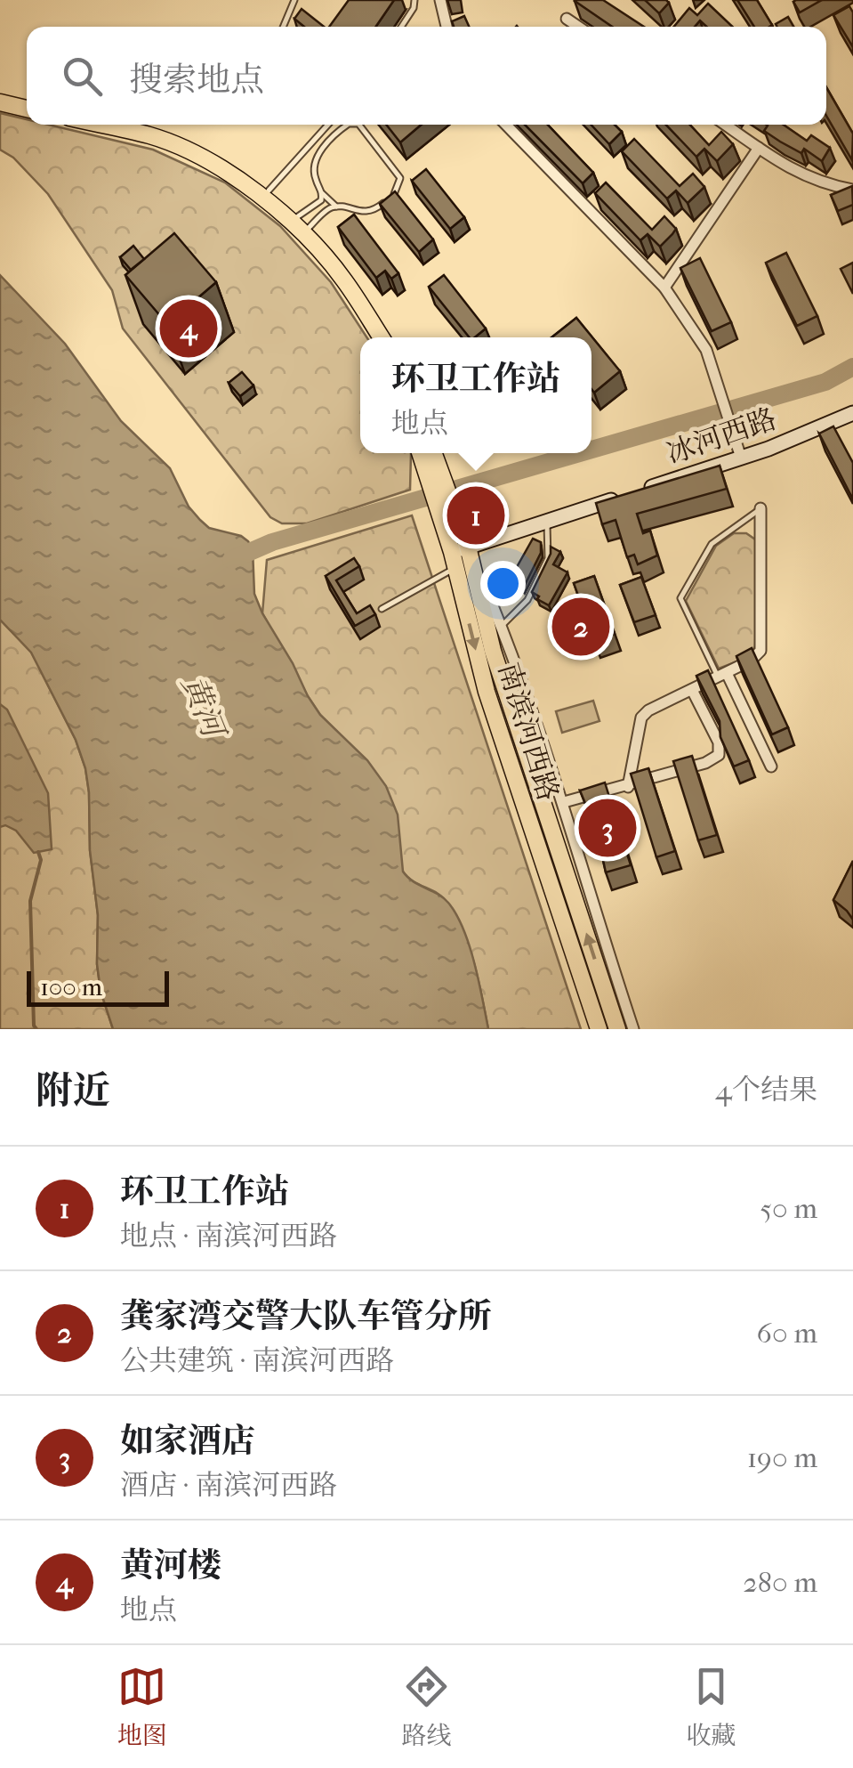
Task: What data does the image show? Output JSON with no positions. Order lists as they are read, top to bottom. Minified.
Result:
{"streets":{"highway":["南滨河西路"],"main road":["冰河西路"]},"water":["黄河"],"scale_bar":"100 m","page":{"search":"搜索地点","pins":["4","1","2","3"],"popup":["环卫工作站","地点"],"scale":"100 m","heading":["附近","4个结果"],"list":[{"mark":"1","name":"环卫工作站","note":"地点 · 南滨河西路","value":"50 m"},{"mark":"2","name":"龚家湾交警大队车管分所","note":"公共建筑 · 南滨河西路","value":"60 m"},{"mark":"3","name":"如家酒店","note":"酒店 · 南滨河西路","value":"190 m"},{"mark":"4","name":"黄河楼","note":"地点","value":"280 m"}],"nav":["地图","路线","收藏"]}}
